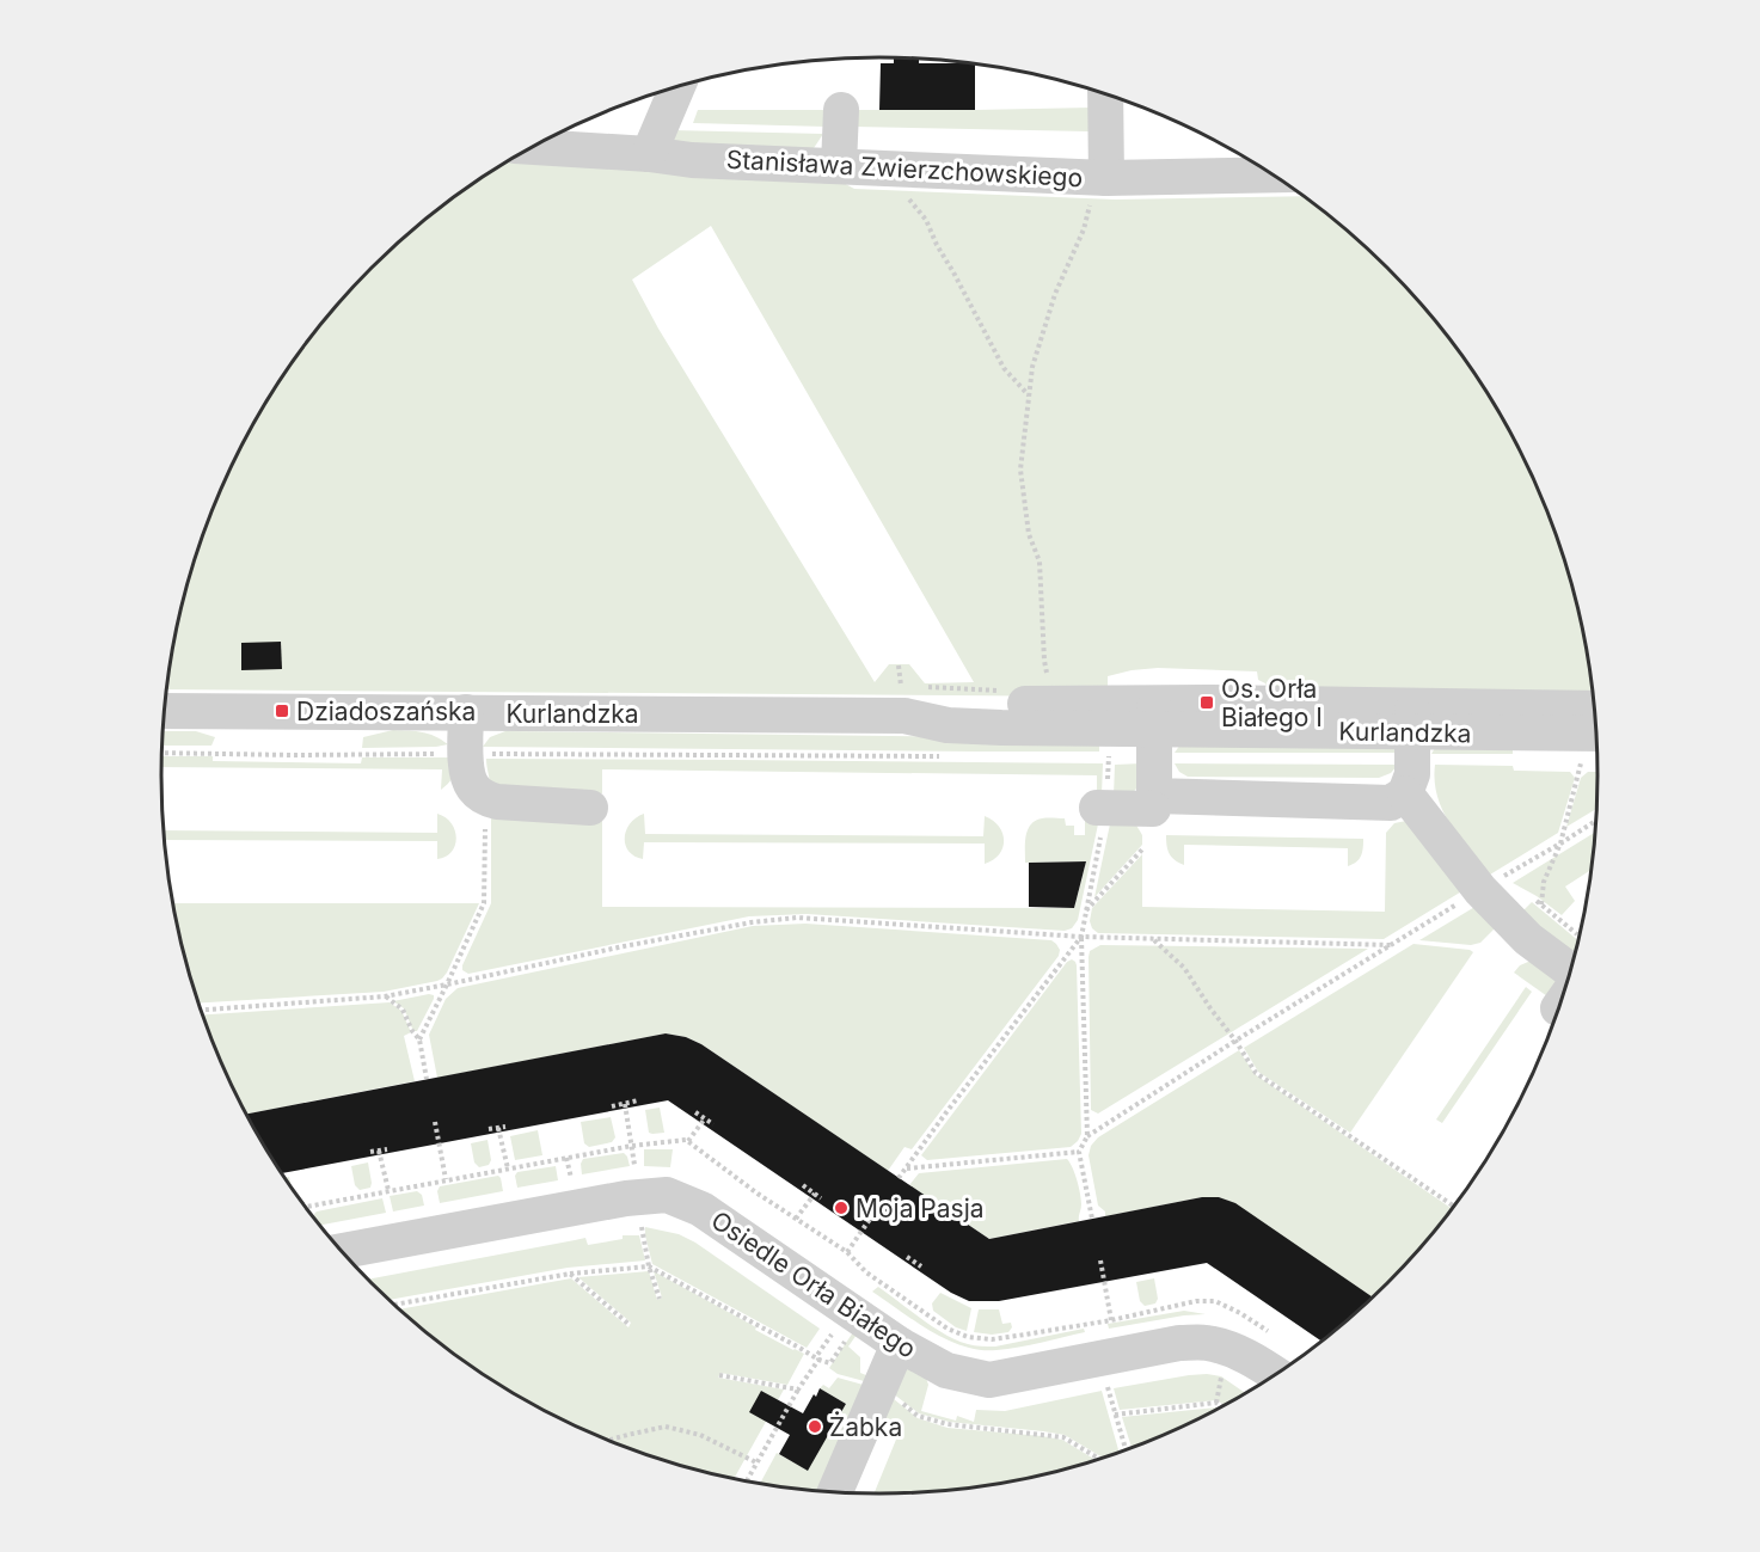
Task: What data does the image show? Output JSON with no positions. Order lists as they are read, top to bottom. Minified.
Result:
{"streets":{"street":["Stanisława Zwierzchowskiego","Kurlandzka","Osiedle Orła Białego"]},"places":{"transit":["Os. Orła Białego I","Dziadoszańska"],"other":["Moja Pasja","Żabka"]}}
